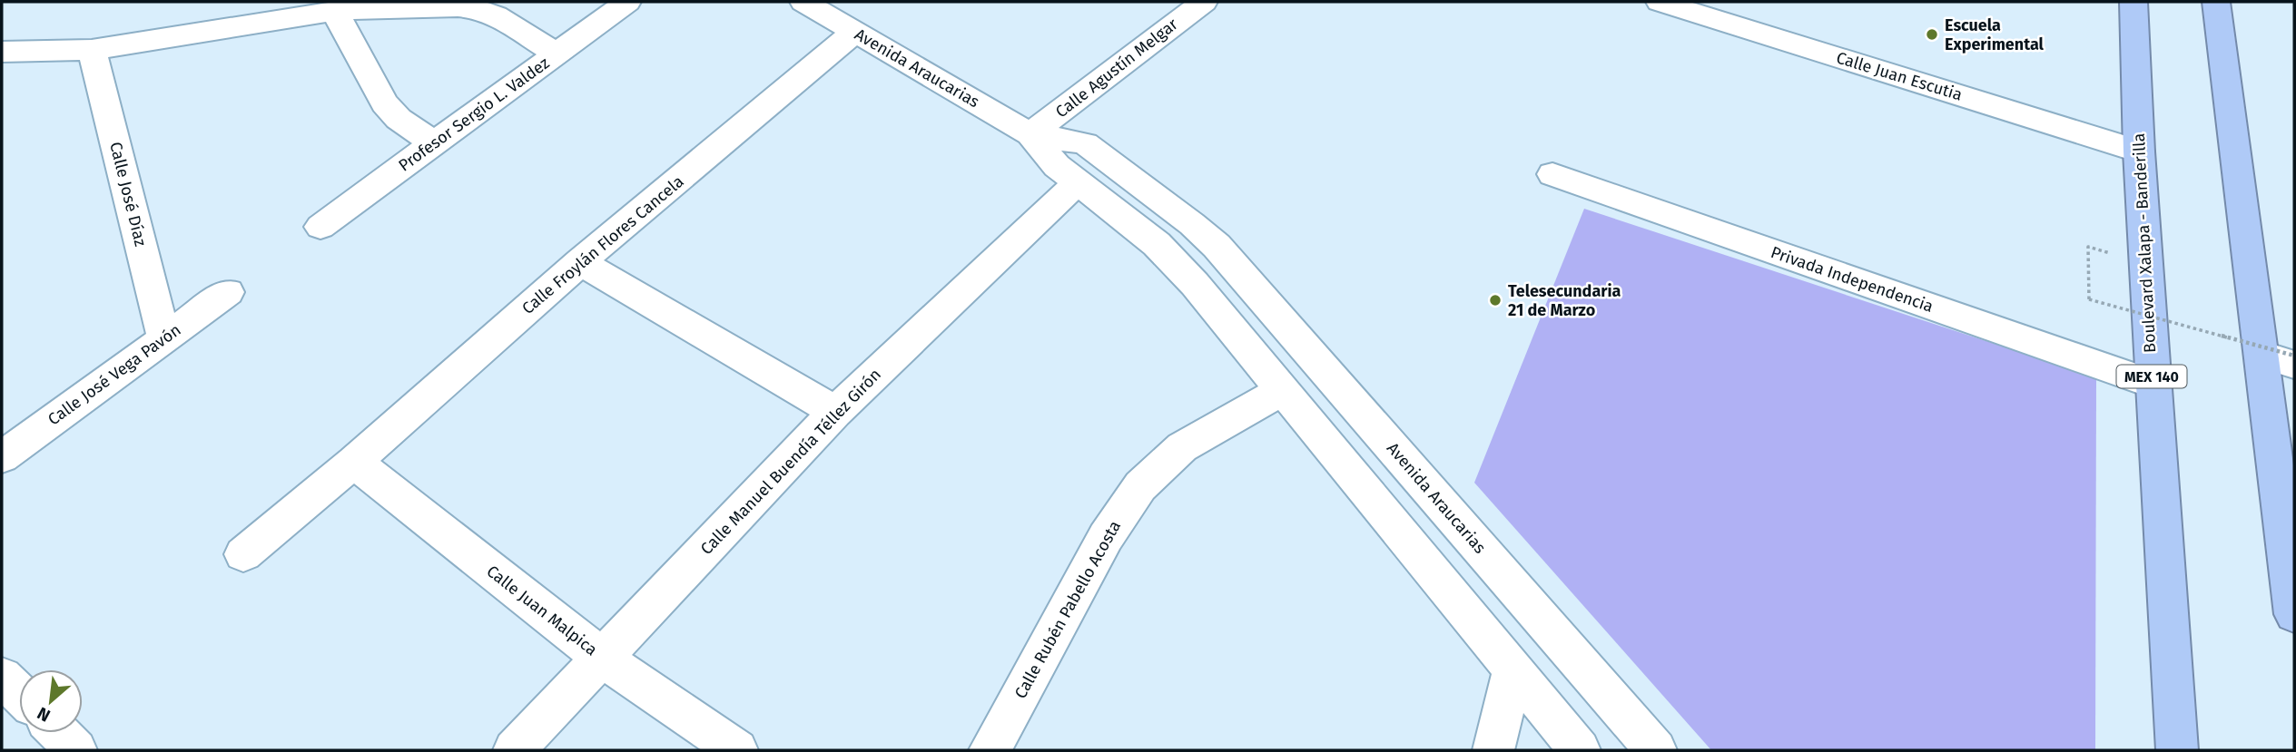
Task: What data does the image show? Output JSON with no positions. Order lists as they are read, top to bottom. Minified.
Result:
{"streets":{"highway":["Boulevard Xalapa - Banderilla","MEX 140"],"street":["Avenida Araucarias","Calle Agustín Melgar","Calle Juan Escutia","Profesor Sergio L. Valdez","Calle José Díaz","Calle Froylán Flores Cancela","Privada Independencia","Calle José Vega Pavón","Calle Manuel Buendía Téllez Girón","Calle Rubén Pabello Acosta","Calle Juan Malpica"]},"crossings":[["Avenida Araucarias","Calle Agustín Melgar"],["Avenida Araucarias","Calle Froylán Flores Cancela"],["Avenida Araucarias","Calle Manuel Buendía Téllez Girón"],["Avenida Araucarias","Calle Rubén Pabello Acosta"],["Calle Juan Escutia","Boulevard Xalapa - Banderilla"],["Calle José Díaz","Calle José Vega Pavón"],["Boulevard Xalapa - Banderilla","Privada Independencia"],["Calle Froylán Flores Cancela","Calle Juan Malpica"],["Calle Manuel Buendía Téllez Girón","Calle Juan Malpica"]],"places":["Escuela Experimental","Telesecundaria 21 de Marzo"],"north":"bottom left"}
